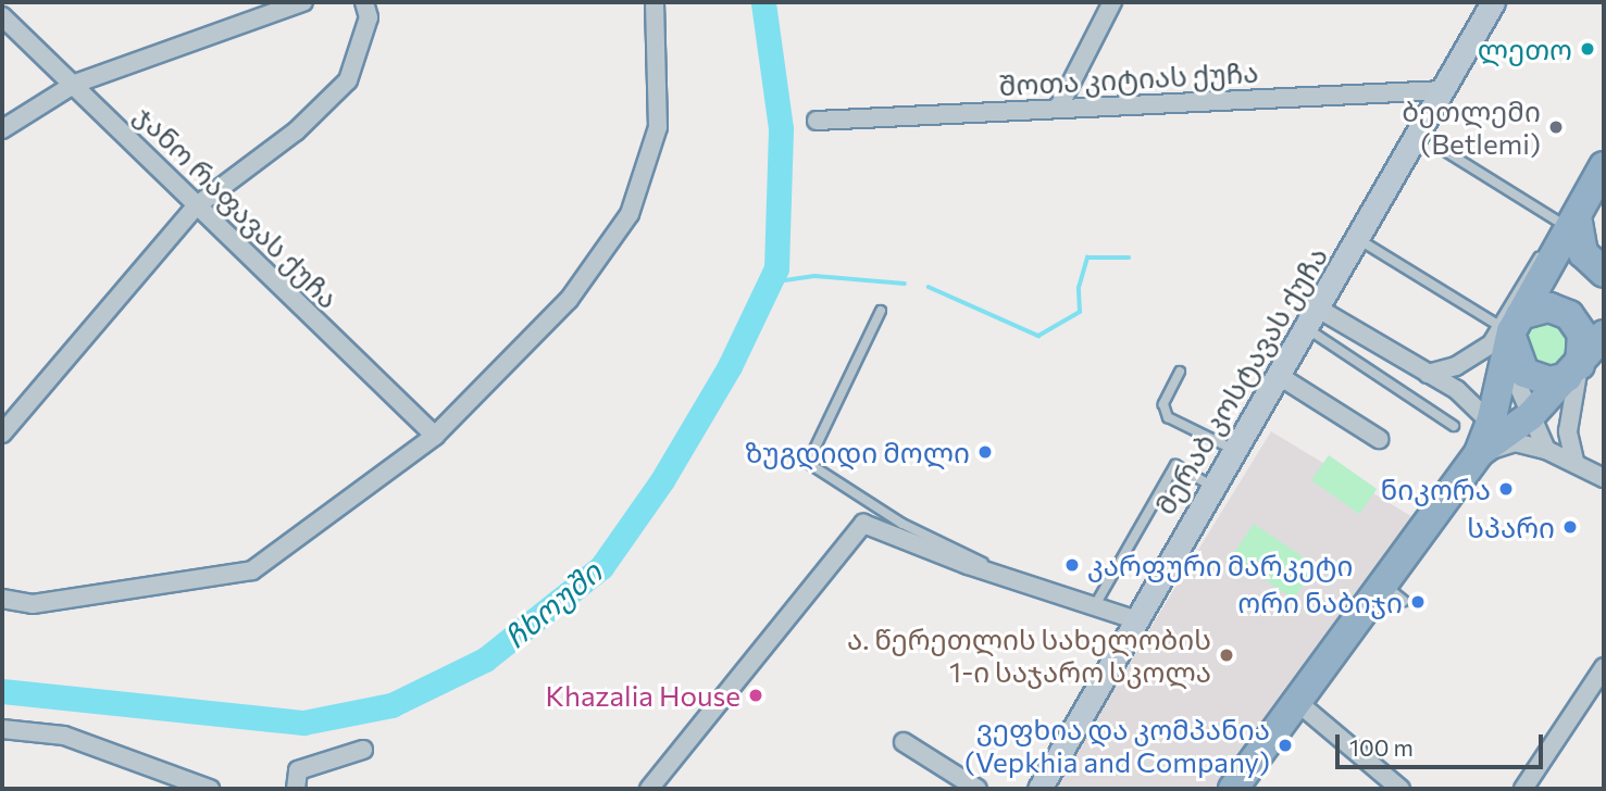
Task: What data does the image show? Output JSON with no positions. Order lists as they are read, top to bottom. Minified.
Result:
{"streets":{"main road":["მერაბ კოსტავას ქუჩა"],"street":["შოთა კიტიას ქუჩა","ჯანო რაფავას ქუჩა"]},"crossings":[["შოთა კიტიას ქუჩა","მერაბ კოსტავას ქუჩა"]],"water":["ჩხოუში"],"places":["ლეთო","ბეთლემი (Betlemi)","ზუგდიდი მოლი","ნიკორა","სპარი","კარფური მარკეტი","ორი ნაბიჯი","ა. წერეთლის სახელობის 1-ი საჯარო სკოლა","Khazalia House","ვეფხია და კომპანია (Vepkhia and Company)"],"scale_bar":"100 m"}
